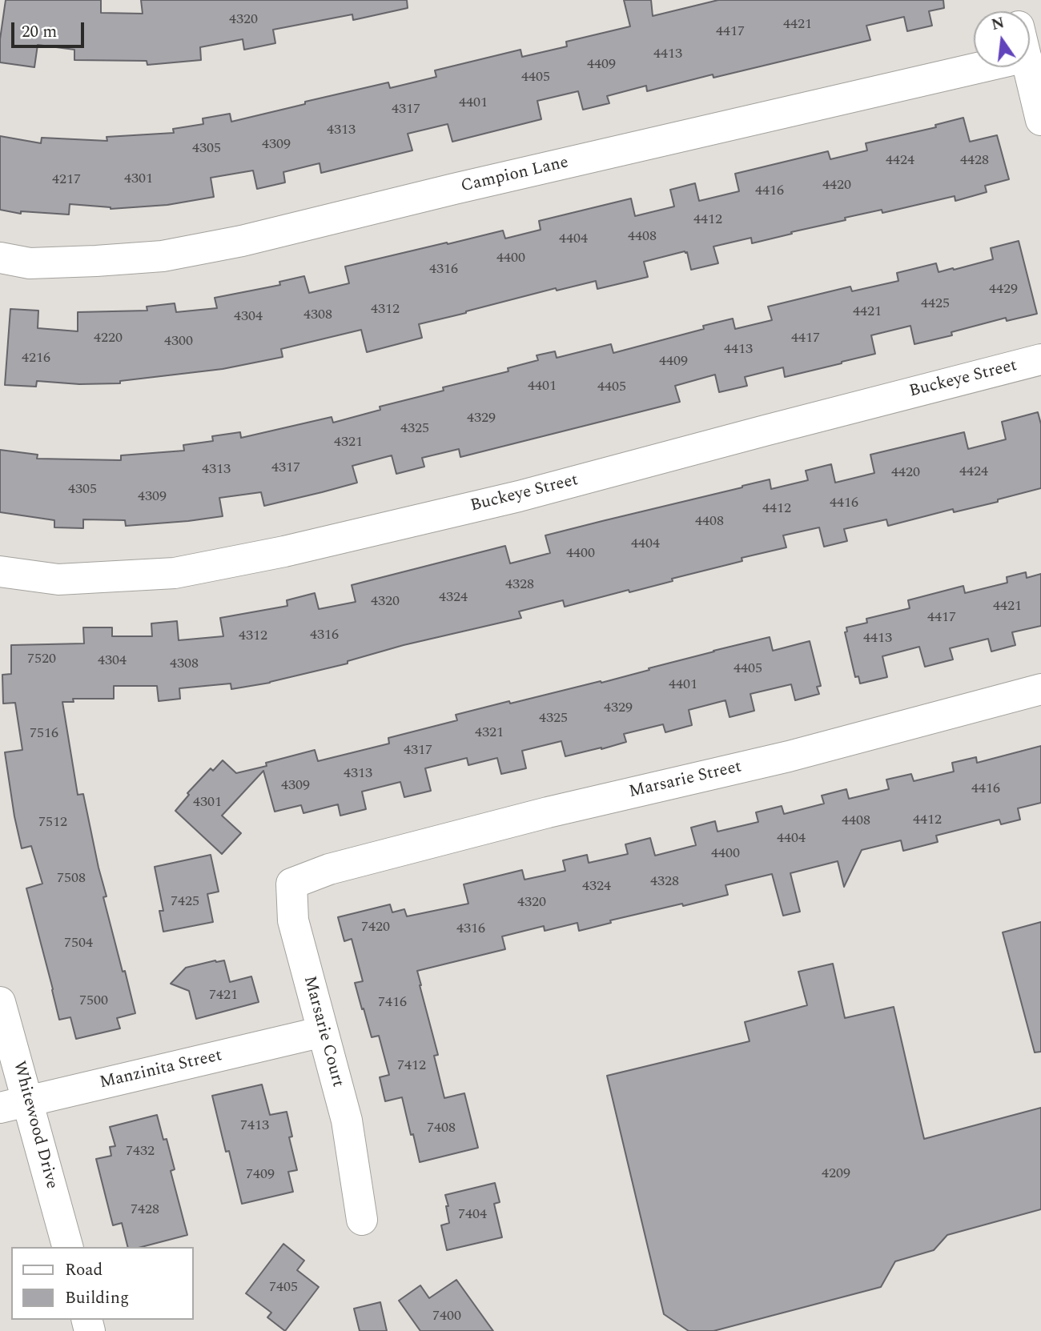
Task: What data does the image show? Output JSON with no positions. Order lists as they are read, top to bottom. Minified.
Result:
{"streets":{"street":["Campion Lane","Buckeye Street","Marsarie Street","Marsarie Court","Manzinita Street","Whitewood Drive"]},"crossings":[["Marsarie Street","Marsarie Court"],["Marsarie Court","Manzinita Street"],["Manzinita Street","Whitewood Drive"]],"house_numbers":["4320","4421","4417","4413","4409","4405","4401","4317","4313","4309","4305","4424","4428","4301","4217","4420","4416","4412","4408","4404","4400","4316","4429","4425","4312","4421","4308","4304","4220","4417","4300","4413","4216","4409","4401","4405","4329","4325","4321","4317","4313","4424","4420","4305","4309","4416","4412","4408","4404","4400","4328","4324","4320","4421","4417","4316","4312","4413","7520","4304","4308","4405","4401","4329","4325","4321","7516","4317","4313","4309","4416","4301","4412","4408","7512","4404","4400","7508","4328","4324","7425","4320","7420","4316","7504","7421","7500","7416","7412","7413","7408","7432","4209","7409","7428","7404","7405","7400"],"legend":["Road","Building"],"scale_bar":"20 m","north":"top"}
